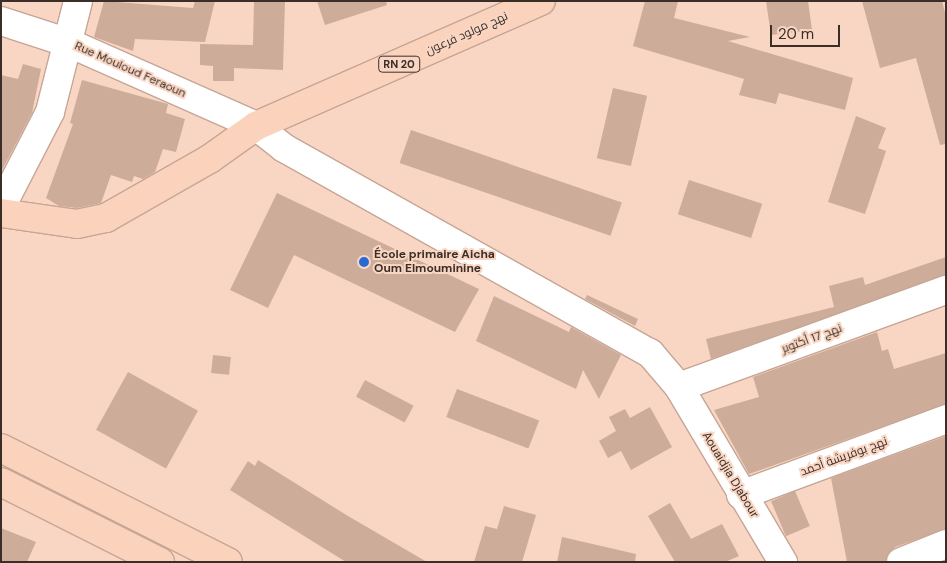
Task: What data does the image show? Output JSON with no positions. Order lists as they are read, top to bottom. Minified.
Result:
{"streets":{"main road":["نهج مولود فرعون","RN 20"],"street":["Rue Mouloud Feraoun","نهج 17 أكتوبر","نهج بوفريشة أحمد","Aouaidjia Djabour"]},"crossings":[["نهج مولود فرعون","RN 20"],["نهج مولود فرعون","Rue Mouloud Feraoun"],["RN 20","Rue Mouloud Feraoun"],["Rue Mouloud Feraoun","نهج 17 أكتوبر"],["Rue Mouloud Feraoun","Aouaidjia Djabour"],["نهج 17 أكتوبر","Aouaidjia Djabour"],["نهج بوفريشة أحمد","Aouaidjia Djabour"]],"places":["École primaire Aicha Oum Elmouminine"],"scale_bar":"20 m"}
